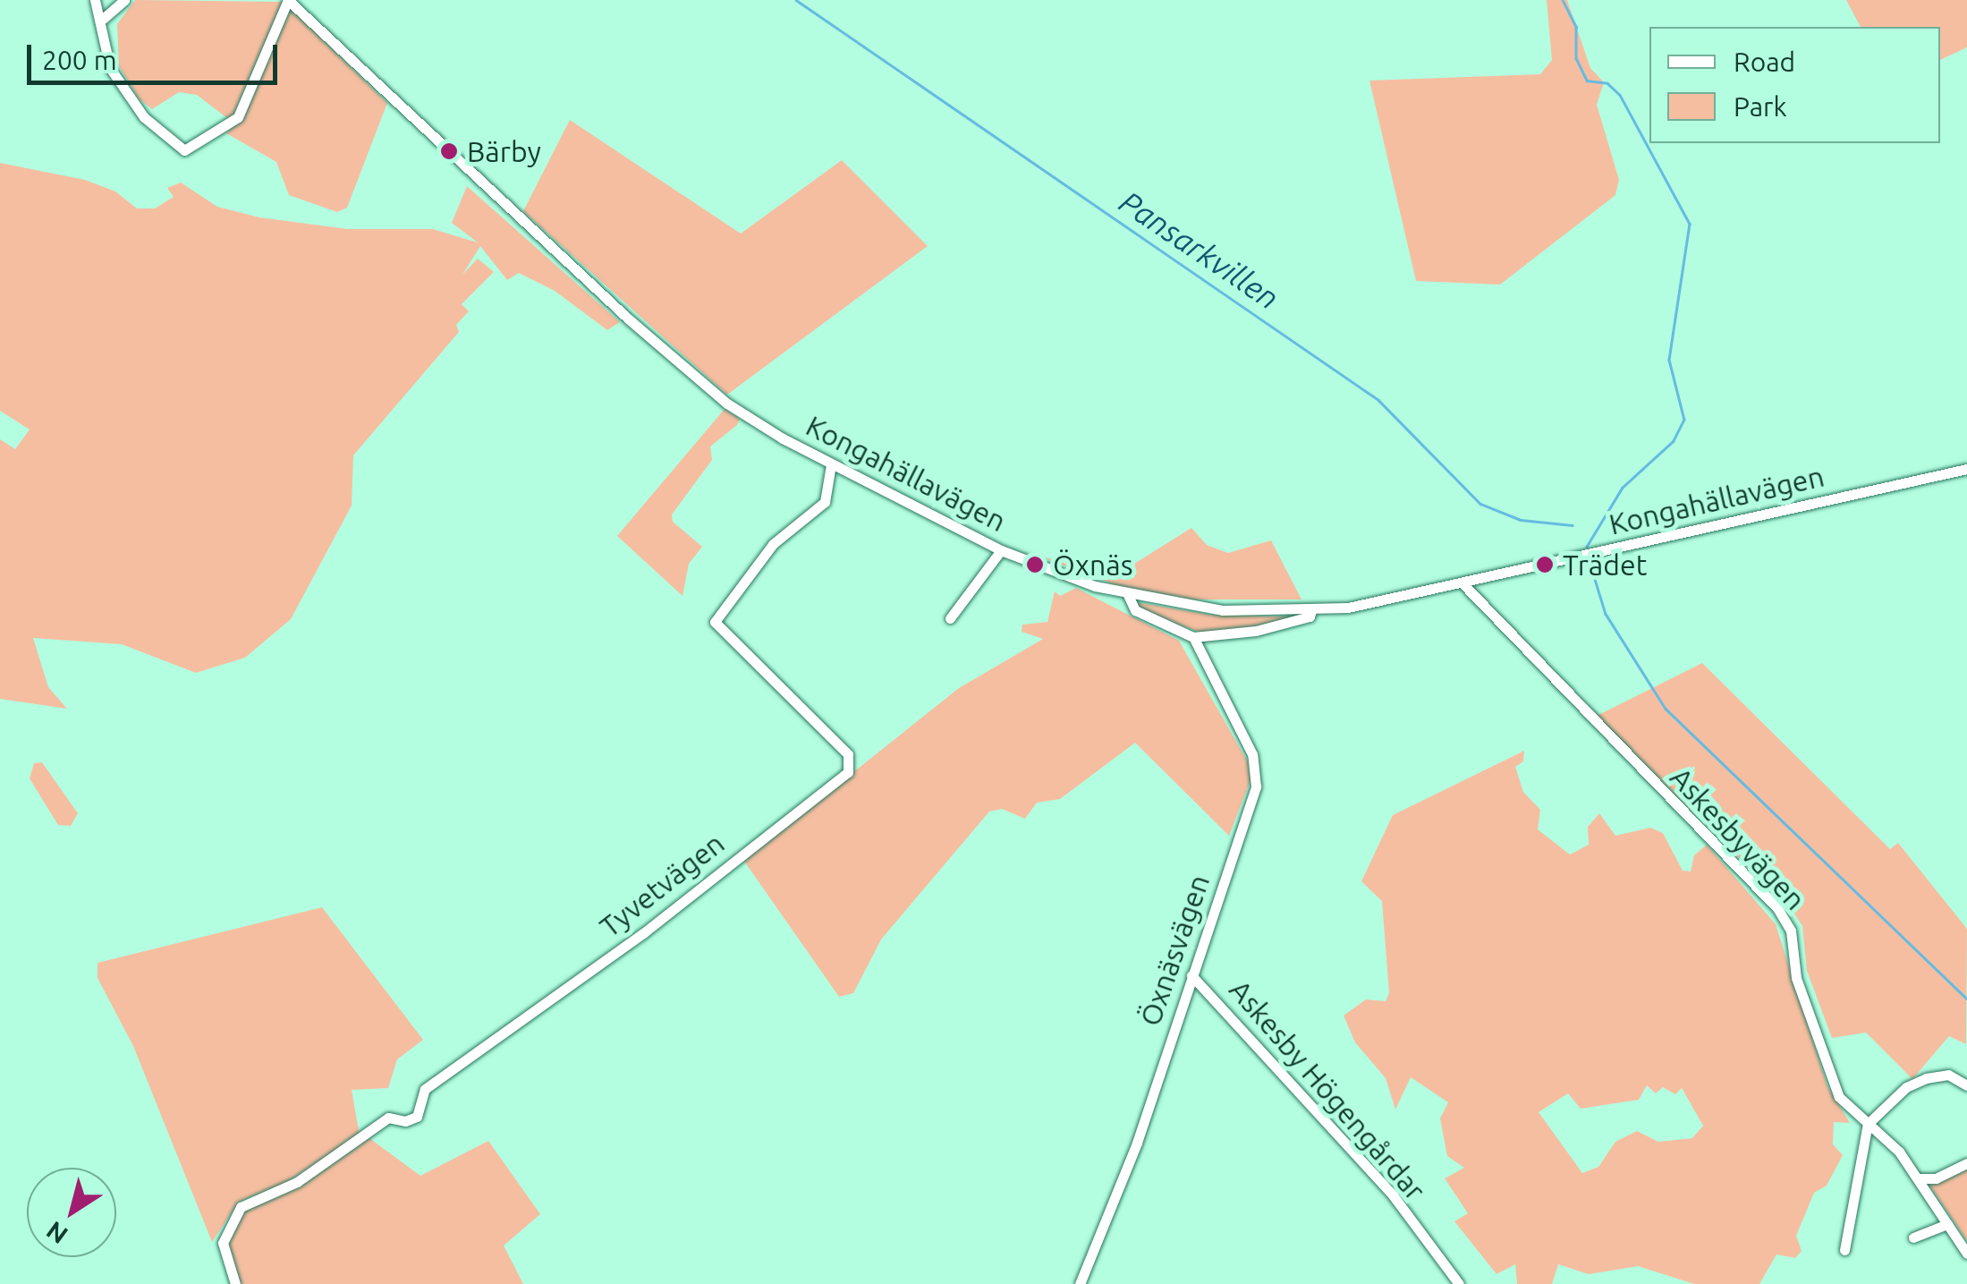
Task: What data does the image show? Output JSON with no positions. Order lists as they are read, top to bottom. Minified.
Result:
{"streets":{"street":["Kongahällavägen","Askesbyvägen","Tyvetvägen","Öxnäsvägen","Askesby Högengårdar"]},"crossings":[["Kongahällavägen","Askesbyvägen"],["Kongahällavägen","Tyvetvägen"],["Öxnäsvägen","Askesby Högengårdar"]],"water":["Pansarkvillen"],"places":["Bärby","Öxnäs","Trädet"],"legend":["Road","Park"],"scale_bar":"200 m","north":"bottom left"}
